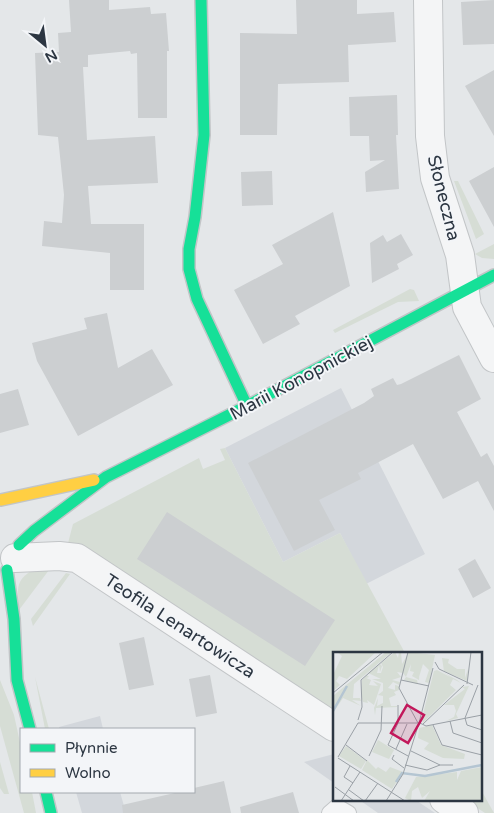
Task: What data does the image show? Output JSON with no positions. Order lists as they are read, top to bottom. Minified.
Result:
{"streets":{"street":["Słoneczna","Marii Konopnickiej","Teofila Lenartowicza"]},"crossings":[["Słoneczna","Marii Konopnickiej"]],"legend":["Płynnie","Wolno"],"north":"bottom right"}
